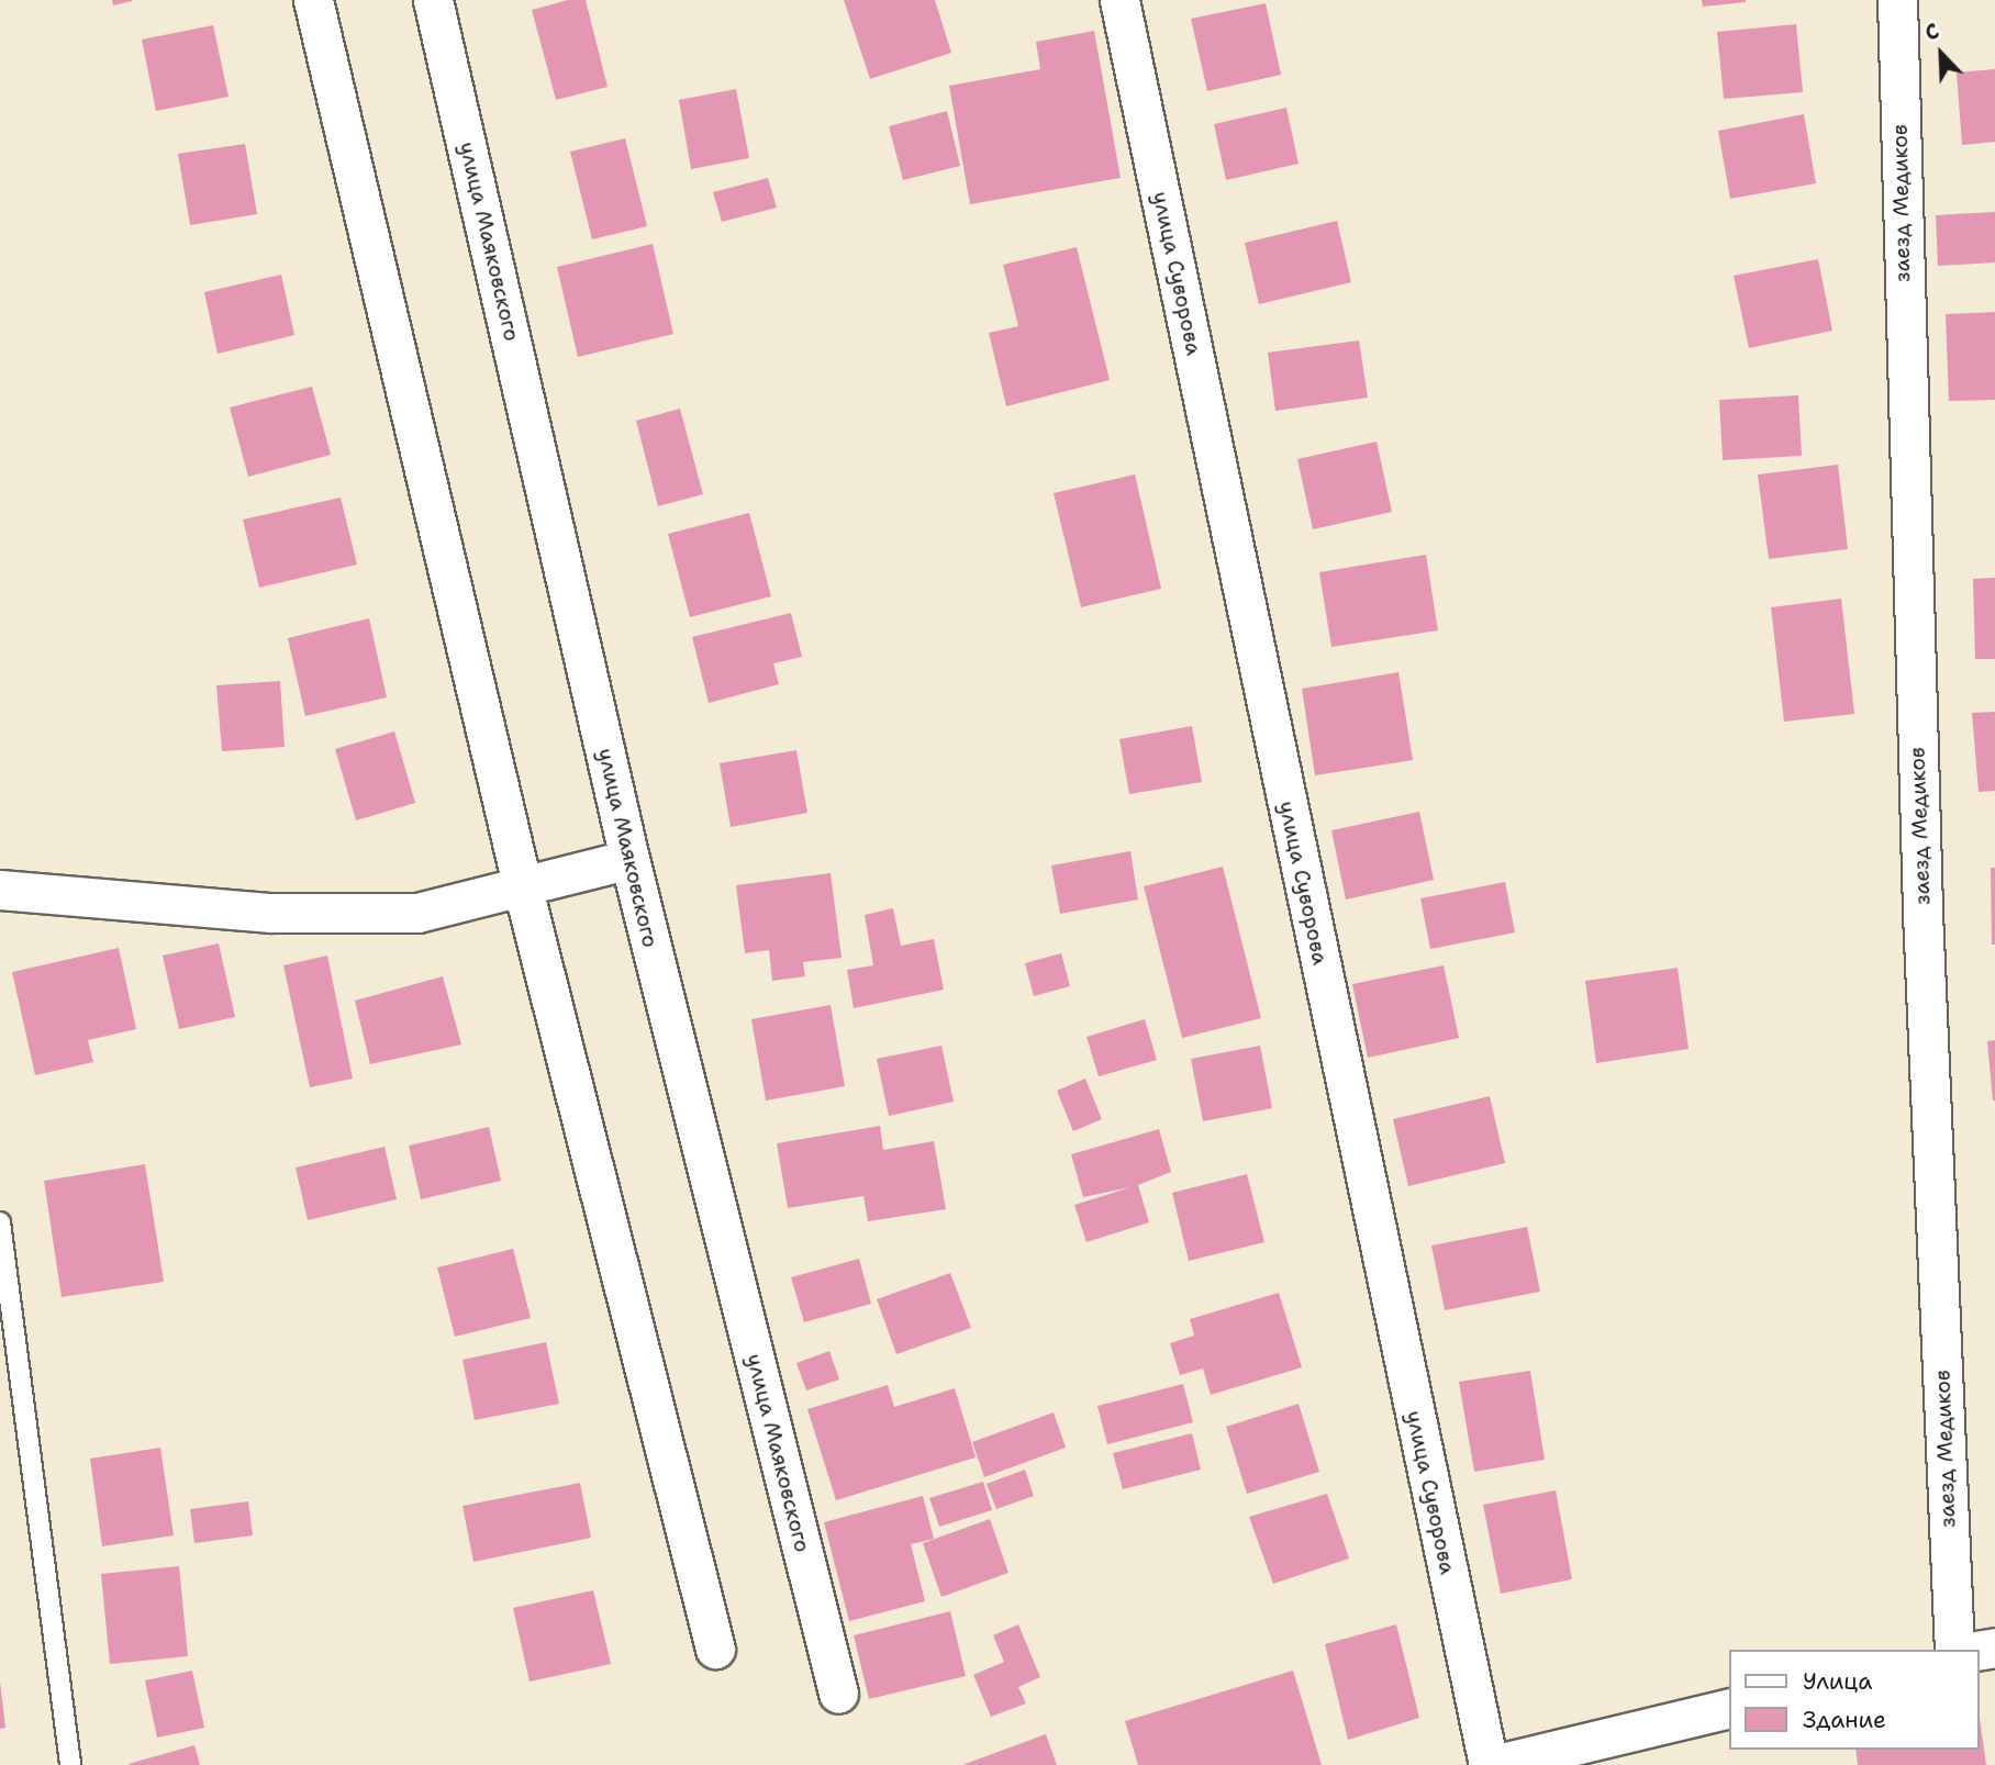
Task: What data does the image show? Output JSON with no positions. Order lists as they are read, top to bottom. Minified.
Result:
{"streets":{"street":["заезд Медиков","улица Маяковского","улица Суворова"]},"legend":["Улица","Здание"],"north":"top left"}
